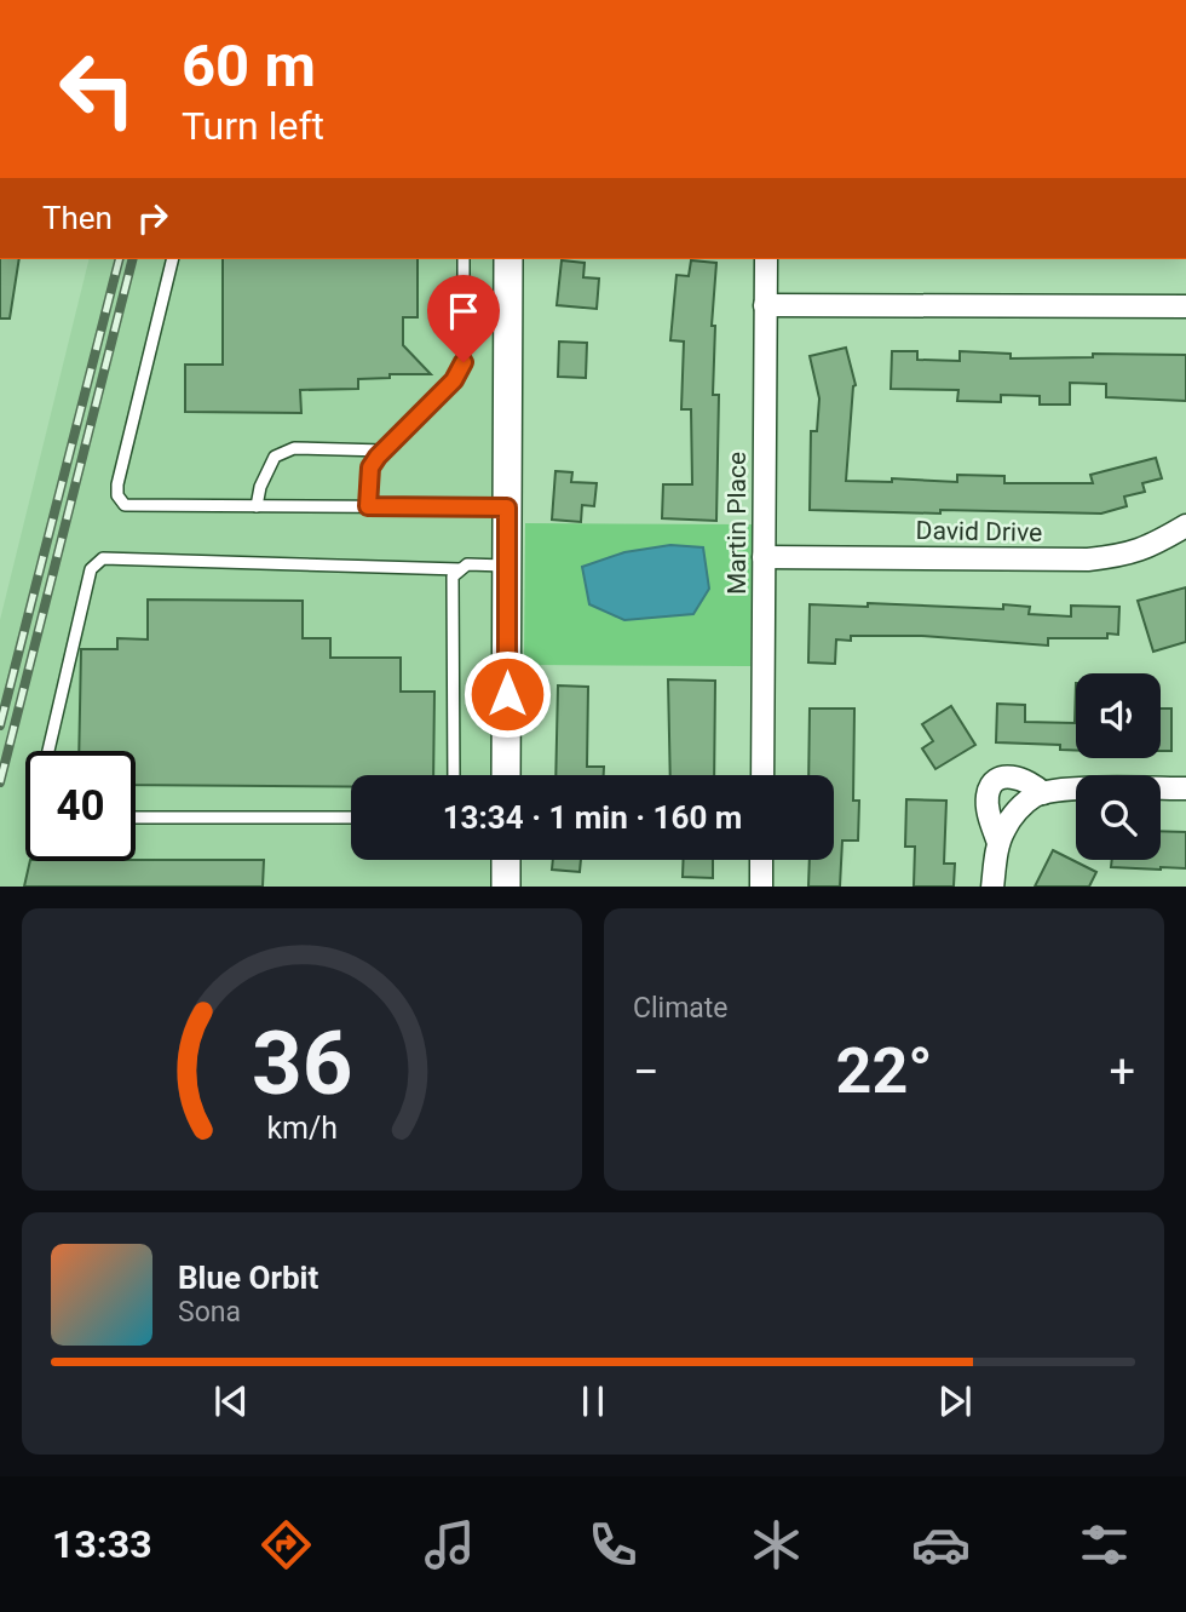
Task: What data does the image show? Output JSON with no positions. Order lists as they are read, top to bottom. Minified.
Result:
{"streets":{"street":["Martin Place","David Drive"]},"crossings":[["Martin Place","David Drive"]],"page":{"turn":["60 m","Turn left"],"then":"Then","limit":"40","trip":"13:34 · 1 min · 160 m","tile":"Climate","heat":["−","22°","+"],"song":["Blue Orbit","Sona"],"tabs":"13:33","gauge":["36","km/h"]}}
